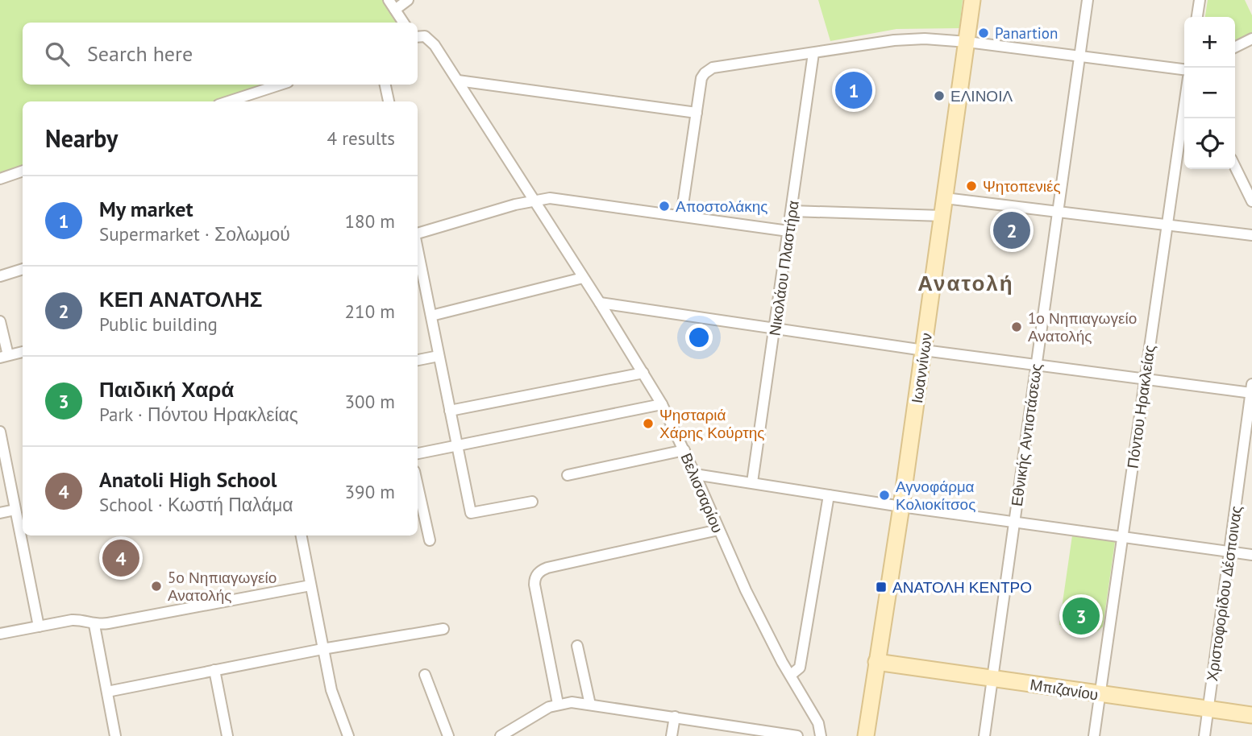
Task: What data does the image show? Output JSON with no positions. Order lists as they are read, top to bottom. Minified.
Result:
{"streets":{"main road":["Ιωαννίνων","Μπιζανίου"],"street":["Νικολάου Πλαστήρα","Πόντου Ηρακλείας","Εθνικής Αντιστάσεως","Βελισσαρίου","Χριστοφορίδου Δέσποινας"]},"crossings":[["Ιωαννίνων","Μπιζανίου"],["Πόντου Ηρακλείας","Μπιζανίου"],["Εθνικής Αντιστάσεως","Μπιζανίου"],["Χριστοφορίδου Δέσποινας","Μπιζανίου"]],"districts":["Ανατολή"],"places":{"other":["Panartion","ΕΛΙΝΟΙΛ","Ψητοπενιές","Αποστολάκης","1ο Νηπιαγωγείο Ανατολής","Ψησταριά Χάρης Κούρτης","Αγνοφάρμα Κολιοκίτσος","5ο Νηπιαγωγείο Ανατολής"],"transit":["ΑΝΑΤΟΛΗ ΚΕΝΤΡΟ"]},"page":{"map_buttons":["+","−"],"search":"Search here","pins":["1","2","4","3"],"heading":["Nearby","4 results"],"list":[{"mark":"1","name":"My market","note":"Supermarket · Σολωμού","value":"180 m"},{"mark":"2","name":"ΚΕΠ ΑΝΑΤΟΛΗΣ","note":"Public building","value":"210 m"},{"mark":"3","name":"Παιδική Χαρά","note":"Park · Πόντου Ηρακλείας","value":"300 m"},{"mark":"4","name":"Anatoli High School","note":"School · Κωστή Παλάμα","value":"390 m"}]}}
